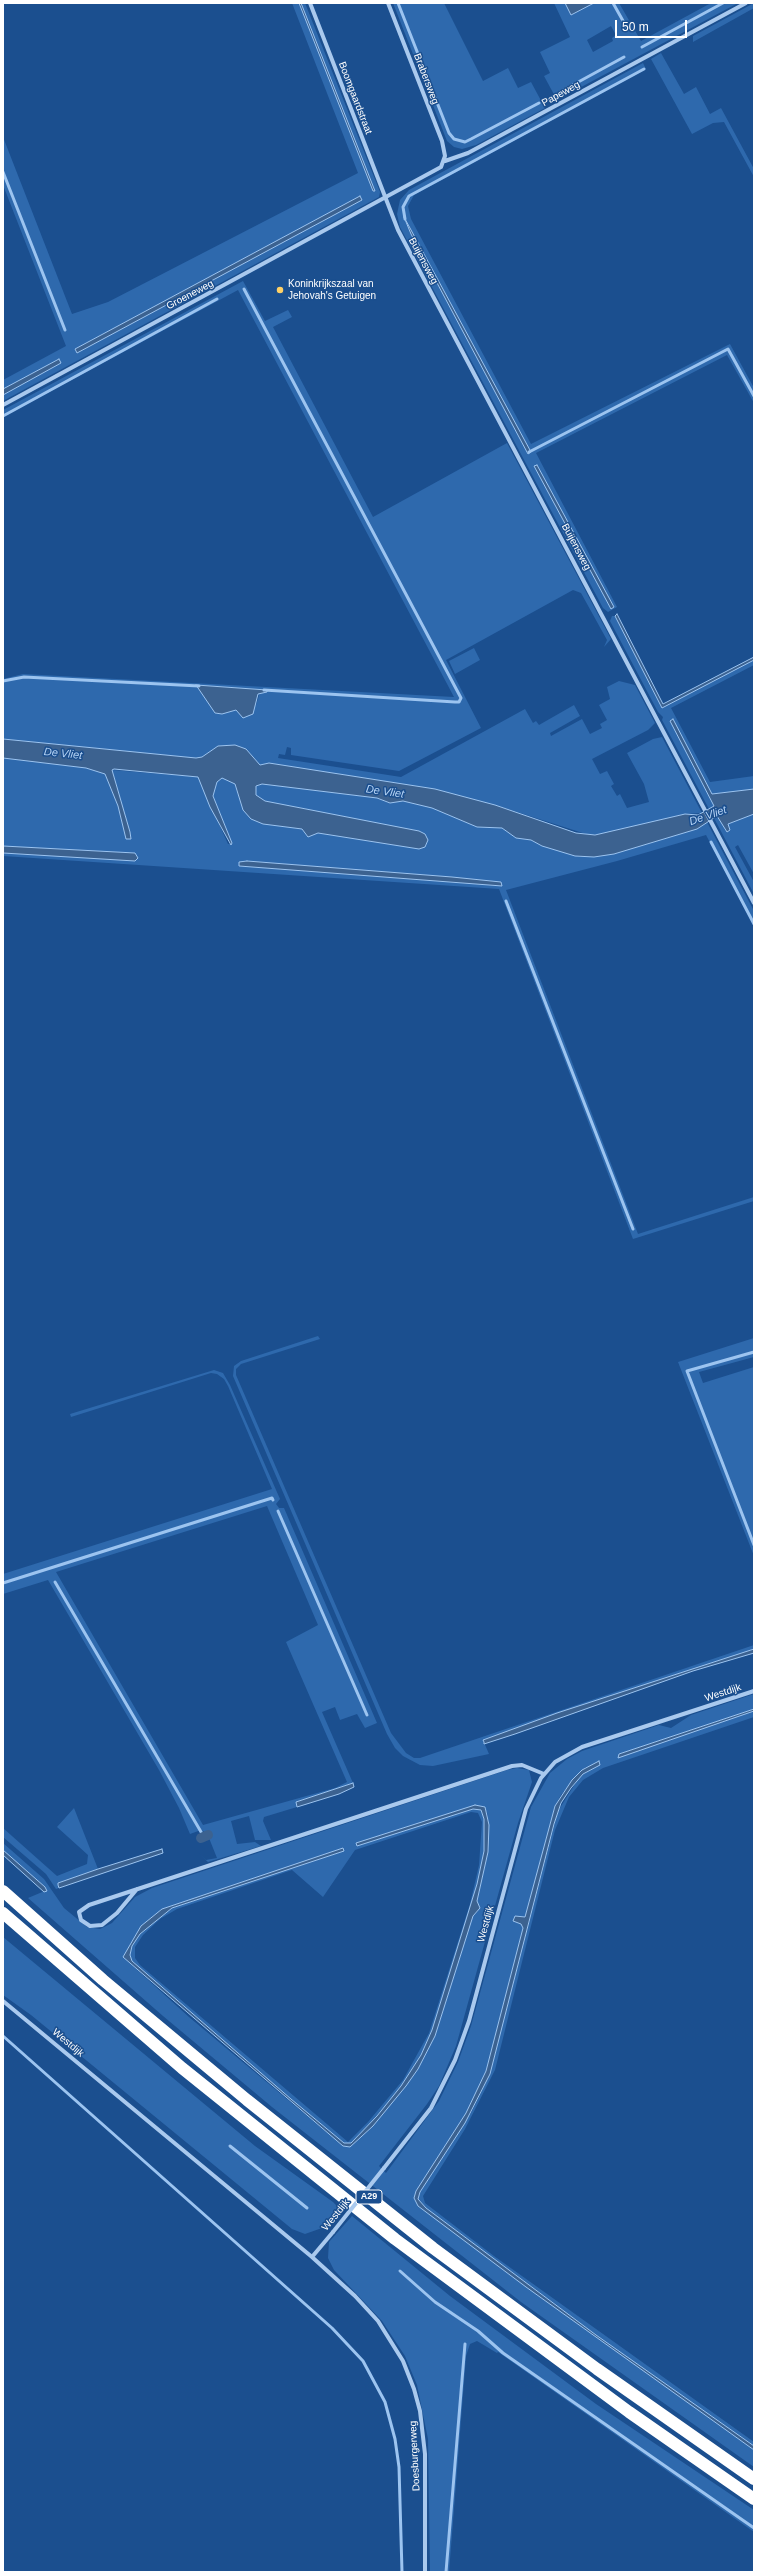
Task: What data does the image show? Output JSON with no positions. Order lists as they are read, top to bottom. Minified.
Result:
{"streets":{"highway":["A29"],"street":["Brabersweg","Papeweg","Boomgaardstraat","Buijensweg","Groeneweg","Westdijk","Doesburgerweg"]},"crossings":[["Brabersweg","Papeweg"],["Papeweg","Boomgaardstraat"],["Papeweg","Buijensweg"],["Papeweg","Groeneweg"],["Boomgaardstraat","Buijensweg"],["Boomgaardstraat","Groeneweg"],["Buijensweg","Groeneweg"],["Westdijk","Doesburgerweg"]],"water":["De Vliet"],"places":["Koninkrijkszaal van Jehovah's Getuigen"],"scale_bar":"50 m"}
